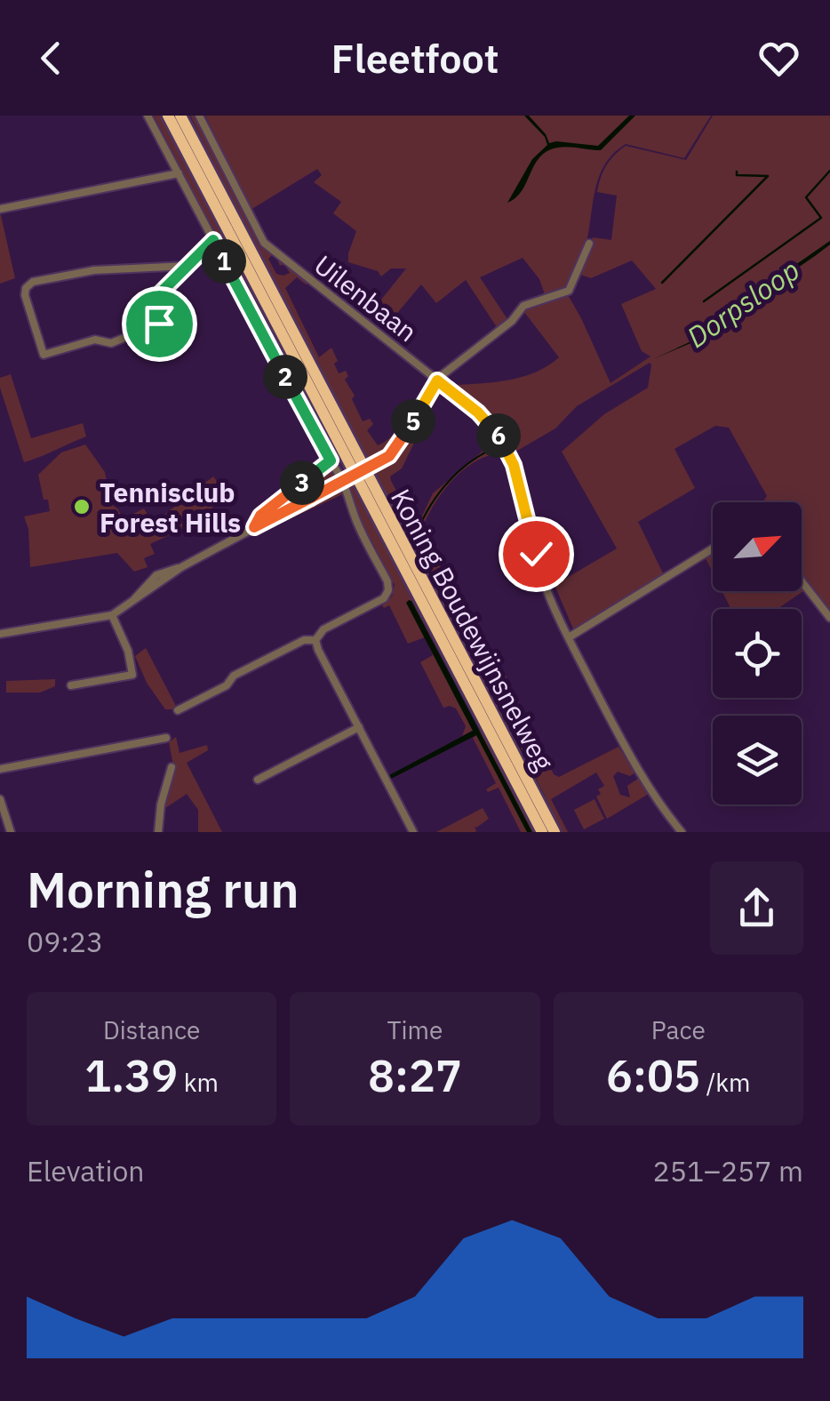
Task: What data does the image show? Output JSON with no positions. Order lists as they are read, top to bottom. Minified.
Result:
{"streets":{"highway":["Koning Boudewijnsnelweg"],"street":["Uilenbaan"]},"water":["Dorpsloop"],"places":["Tennisclub Forest Hills"],"north":"top right","page":{"header":"Fleetfoot","pins":["1","2","5","6","3"],"heading":["Morning run","09:23"],"stats":[["Distance","1.39 km"],["Time","8:27"],["Pace","6:05 /km"]],"chart":["Elevation","251–257 m"]}}
